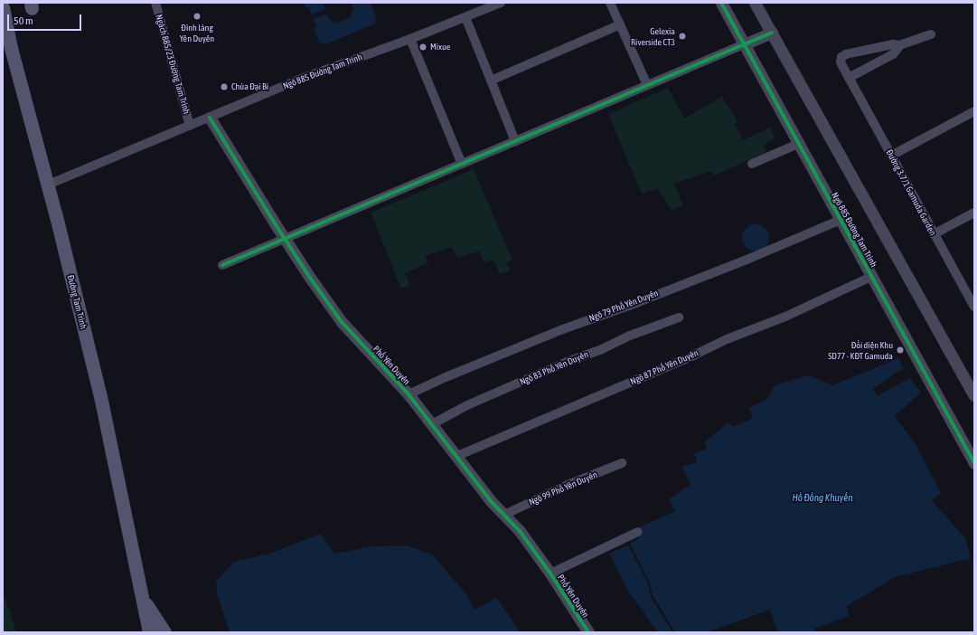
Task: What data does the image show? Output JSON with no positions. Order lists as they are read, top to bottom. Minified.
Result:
{"streets":{"main road":["Đường Tam Trinh"],"street":["Ngách 885/23 Đường Tam Trinh","Ngõ 885 Đường Tam Trinh","Đường 3.7/1 Gamuda Garden","Ngõ 79 Phố Yên Duyên","Phố Yên Duyên","Ngõ 87 Phố Yên Duyên","Ngõ 83 Phố Yên Duyên","Ngõ 99 Phố Yên Duyên"]},"crossings":[["Ngách 885/23 Đường Tam Trinh","Ngõ 885 Đường Tam Trinh"],["Ngõ 885 Đường Tam Trinh","Đường Tam Trinh"],["Ngõ 885 Đường Tam Trinh","Ngõ 79 Phố Yên Duyên"],["Ngõ 885 Đường Tam Trinh","Phố Yên Duyên"],["Ngõ 885 Đường Tam Trinh","Ngõ 87 Phố Yên Duyên"],["Ngõ 79 Phố Yên Duyên","Phố Yên Duyên"],["Phố Yên Duyên","Ngõ 87 Phố Yên Duyên"],["Phố Yên Duyên","Ngõ 83 Phố Yên Duyên"],["Phố Yên Duyên","Ngõ 99 Phố Yên Duyên"]],"water":["Hồ Đồng Khuyến"],"places":["Đình làng Yên Duyên","Gelexia Riverside CT3","Mixue","Chùa Đại Bi","Đối diện Khu SD77 - KĐT Gamuda"],"scale_bar":"50 m"}
